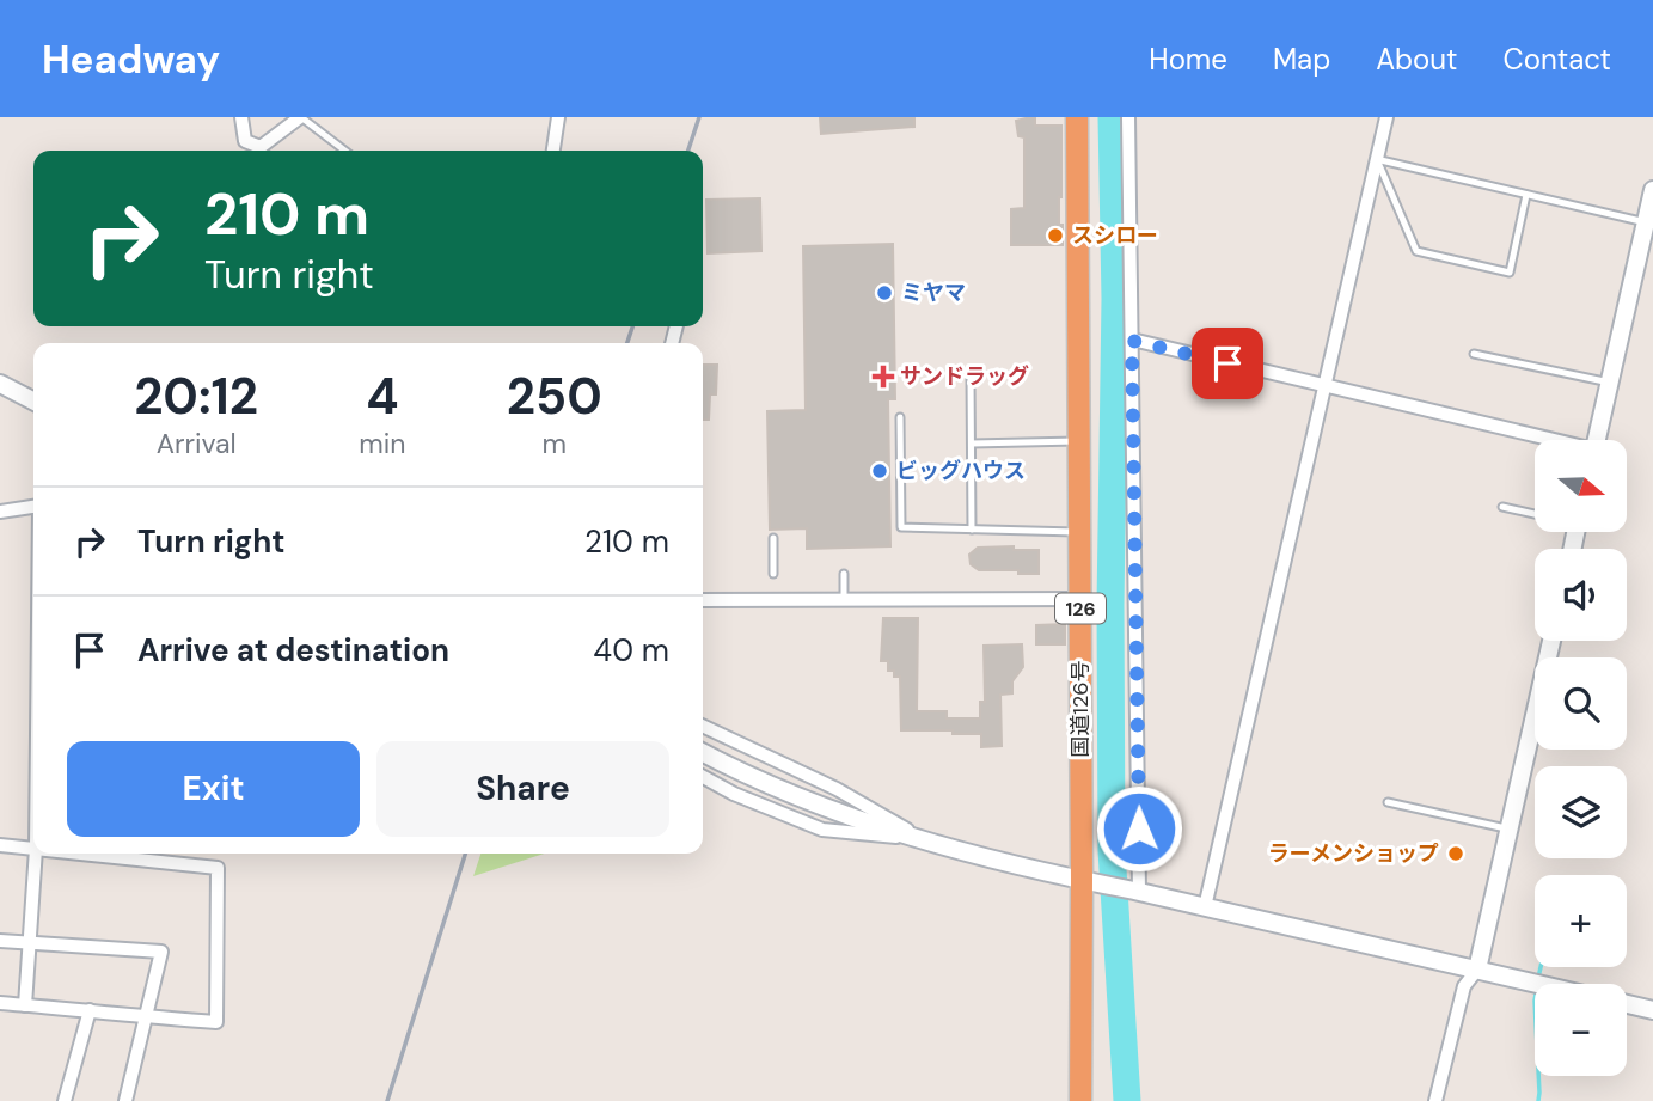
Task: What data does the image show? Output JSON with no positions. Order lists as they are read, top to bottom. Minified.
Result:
{"streets":{"highway":["126","国道126号"]},"places":{"other":["スシロー","ミヤマ","ビッグハウス","ラーメンショップ"],"health":["サンドラッグ"]},"north":"right","page":{"header":"Headway","nav":["Home","Map","About","Contact"],"turn":["210 m","Turn right"],"eta":["20:12","Arrival","4","min","250","m"],"map_buttons":["+","−"],"list":[{"name":"Turn right","value":"210 m"},{"name":"Arrive at destination","value":"40 m"}],"buttons":["Exit","Share"]}}
